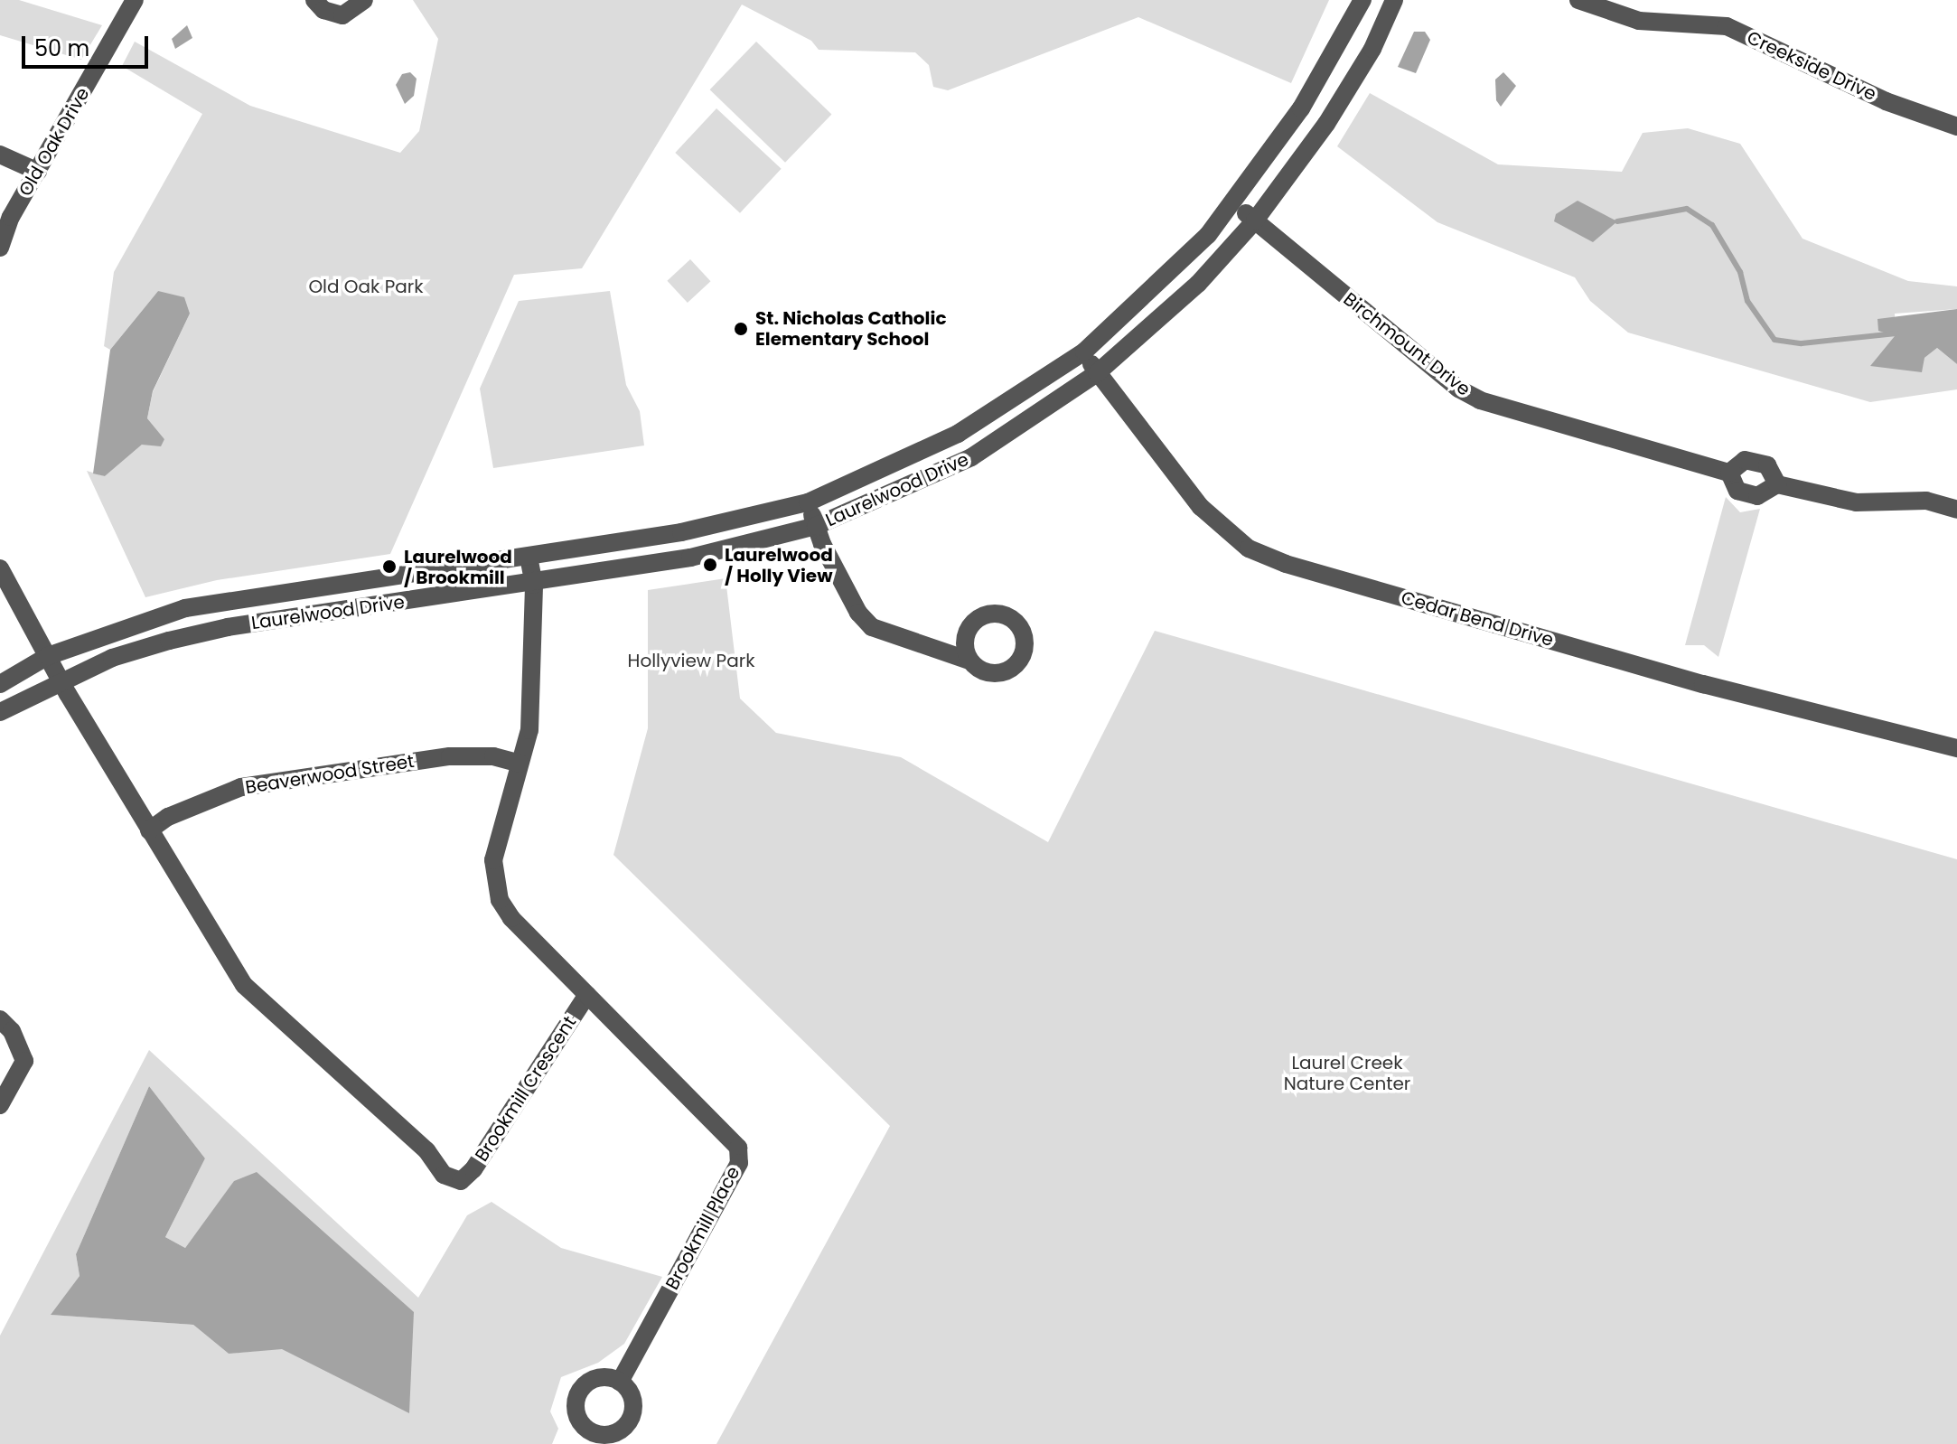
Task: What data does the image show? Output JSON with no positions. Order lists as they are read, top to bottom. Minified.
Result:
{"streets":{"street":["Creekside Drive","Old Oak Drive","Birchmount Drive","Laurelwood Drive","Cedar Bend Drive","Beaverwood Street","Brookmill Crescent","Brookmill Place"]},"crossings":[["Birchmount Drive","Laurelwood Drive"],["Laurelwood Drive","Cedar Bend Drive"],["Laurelwood Drive","Brookmill Crescent"],["Beaverwood Street","Brookmill Crescent"],["Brookmill Crescent","Brookmill Place"]],"parks":["Old Oak Park","Hollyview Park","Laurel Creek Nature Center"],"places":["St. Nicholas Catholic Elementary School","Laurelwood / Holly View","Laurelwood / Brookmill"],"scale_bar":"50 m"}
